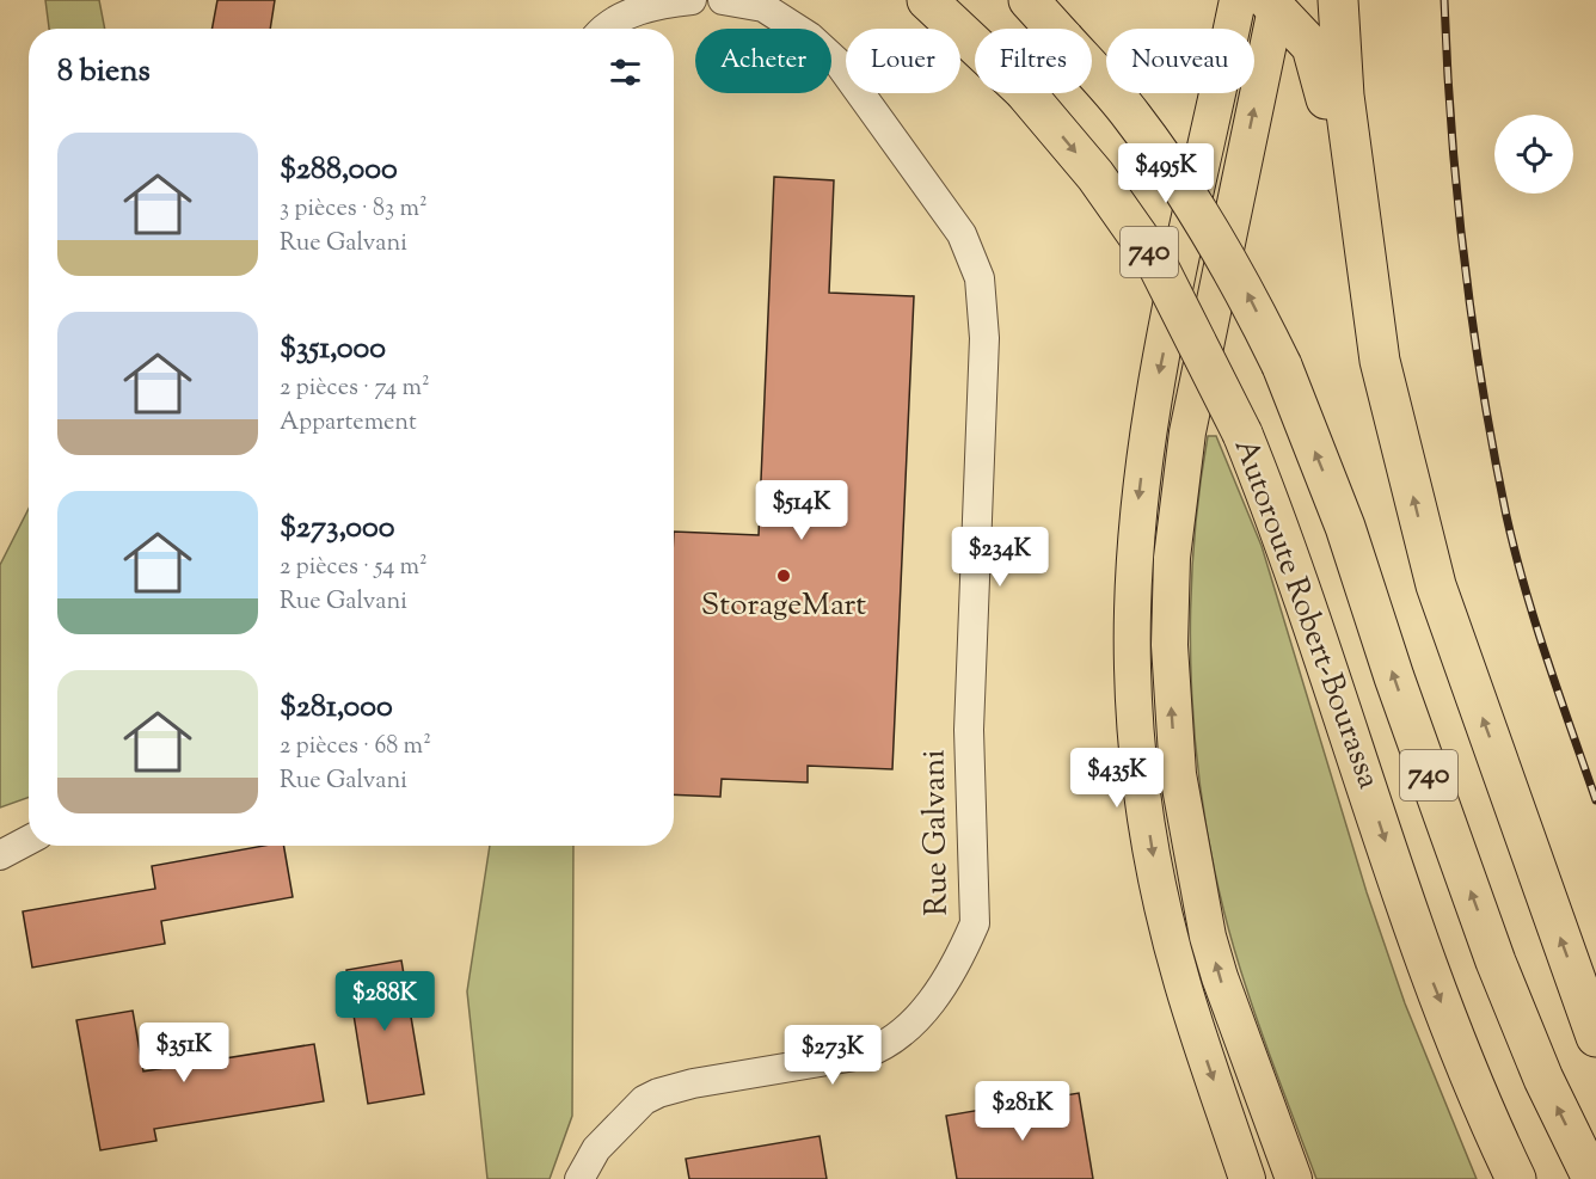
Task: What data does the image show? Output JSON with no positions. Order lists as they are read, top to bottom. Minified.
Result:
{"streets":{"highway":["740","Autoroute Robert-Bourassa"],"street":["Rue Galvani"]},"places":["StorageMart"],"page":{"chip":["Acheter","Louer","Filtres","Nouveau"],"heading":"8 biens","list":[{"name":"$288,000","note":"3 pièces · 83 m² · Rue Galvani"},{"name":"$351,000","note":"2 pièces · 74 m² · Appartement"},{"name":"$273,000","note":"2 pièces · 54 m² · Rue Galvani"},{"name":"$281,000","note":"2 pièces · 68 m² · Rue Galvani"}],"price":["$495K","$514K","$234K","$435K","$288K","$351K","$273K","$281K"]}}
